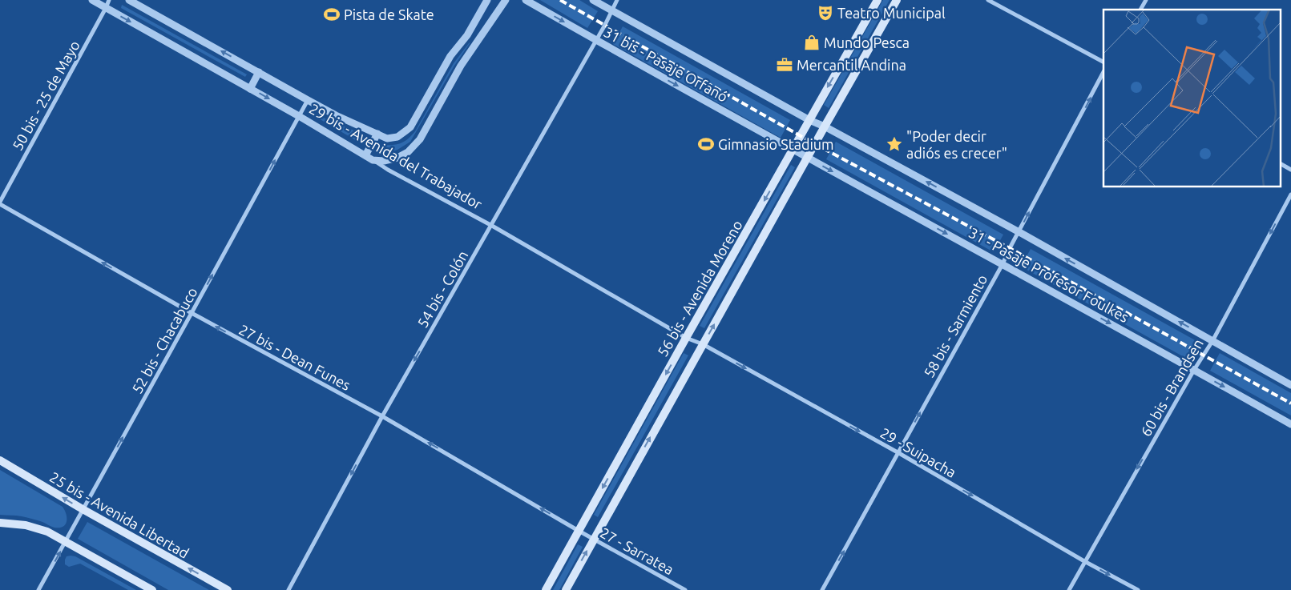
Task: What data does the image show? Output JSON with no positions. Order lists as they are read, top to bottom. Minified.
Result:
{"streets":{"main road":["56 bis - Avenida Moreno","25 bis - Avenida Libertad"],"street":["31 bis - Pasaje Orfanó","50 bis - 25 de Mayo","29 bis - Avenida del Trabajador","31 - Pasaje Profesor Foulkes","54 bis - Colón","58 bis - Sarmiento","52 bis - Chacabuco","27 bis - Dean Funes","60 bis - Brandsen","29 - Suipacha","27 - Sarratea"]},"crossings":[["31 bis - Pasaje Orfanó","31 - Pasaje Profesor Foulkes"],["31 bis - Pasaje Orfanó","56 bis - Avenida Moreno"],["31 bis - Pasaje Orfanó","54 bis - Colón"],["50 bis - 25 de Mayo","29 bis - Avenida del Trabajador"],["50 bis - 25 de Mayo","27 bis - Dean Funes"],["29 bis - Avenida del Trabajador","56 bis - Avenida Moreno"],["29 bis - Avenida del Trabajador","54 bis - Colón"],["29 bis - Avenida del Trabajador","52 bis - Chacabuco"],["29 bis - Avenida del Trabajador","29 - Suipacha"],["31 - Pasaje Profesor Foulkes","56 bis - Avenida Moreno"],["31 - Pasaje Profesor Foulkes","58 bis - Sarmiento"],["31 - Pasaje Profesor Foulkes","60 bis - Brandsen"],["56 bis - Avenida Moreno","27 bis - Dean Funes"],["56 bis - Avenida Moreno","29 - Suipacha"],["56 bis - Avenida Moreno","27 - Sarratea"],["54 bis - Colón","27 bis - Dean Funes"],["58 bis - Sarmiento","29 - Suipacha"],["52 bis - Chacabuco","27 bis - Dean Funes"],["52 bis - Chacabuco","25 bis - Avenida Libertad"],["27 bis - Dean Funes","27 - Sarratea"],["60 bis - Brandsen","29 - Suipacha"]],"one_way":["54 bis - Colón","58 bis - Sarmiento","52 bis - Chacabuco","27 bis - Dean Funes","60 bis - Brandsen","29 - Suipacha"],"places":{"theatre":["Teatro Municipal"],"sports":["Pista de Skate","Gimnasio Stadium"],"shop":["Mundo Pesca"],"office":["Mercantil Andina"],"place":["\"Poder decir adiós es crecer\""]}}
